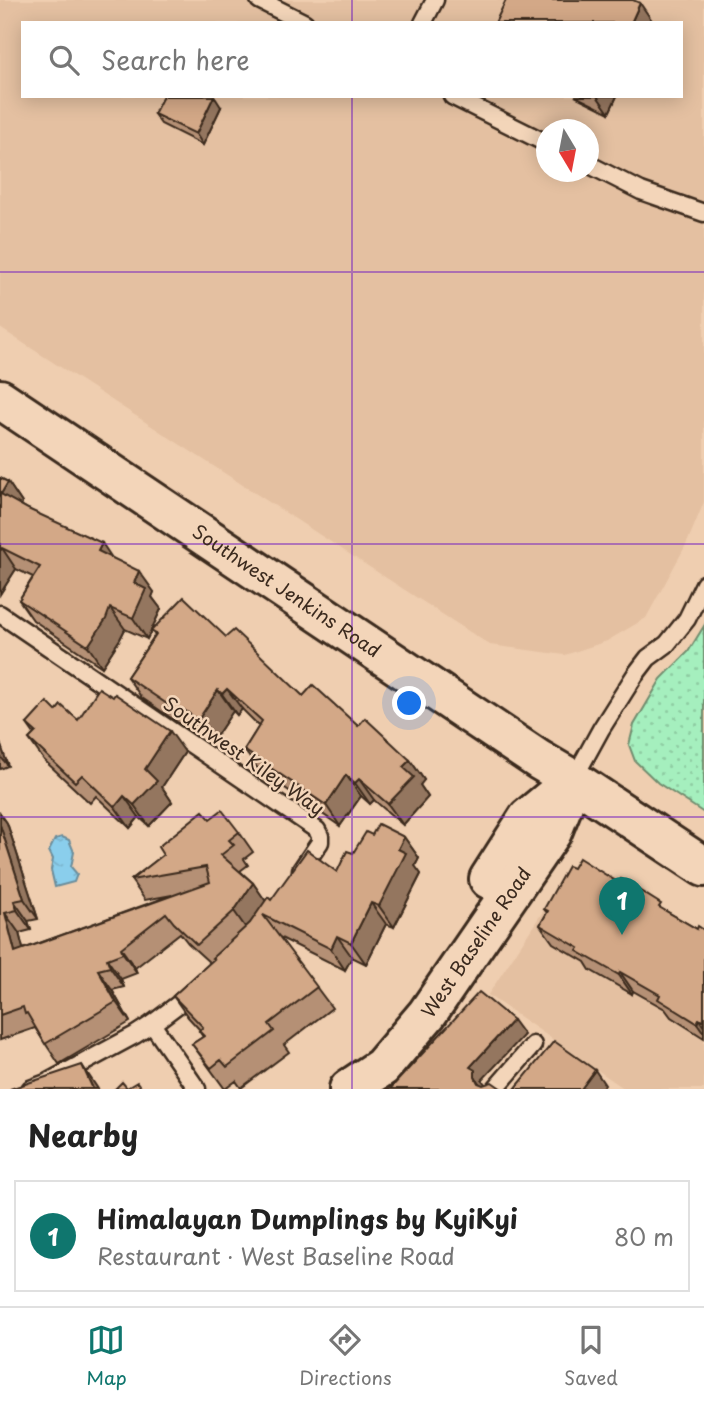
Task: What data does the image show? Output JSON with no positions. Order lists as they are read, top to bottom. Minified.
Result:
{"streets":{"main road":["Southwest Jenkins Road","West Baseline Road"],"lane":["Southwest Kiley Way"]},"crossings":[["Southwest Jenkins Road","West Baseline Road"]],"north":"bottom","page":{"search":"Search here","pins":"1","heading":"Nearby","list":[{"mark":"1","name":"Himalayan Dumplings by KyiKyi","note":"Restaurant · West Baseline Road","value":"80 m"}],"nav":["Map","Directions","Saved"]}}
